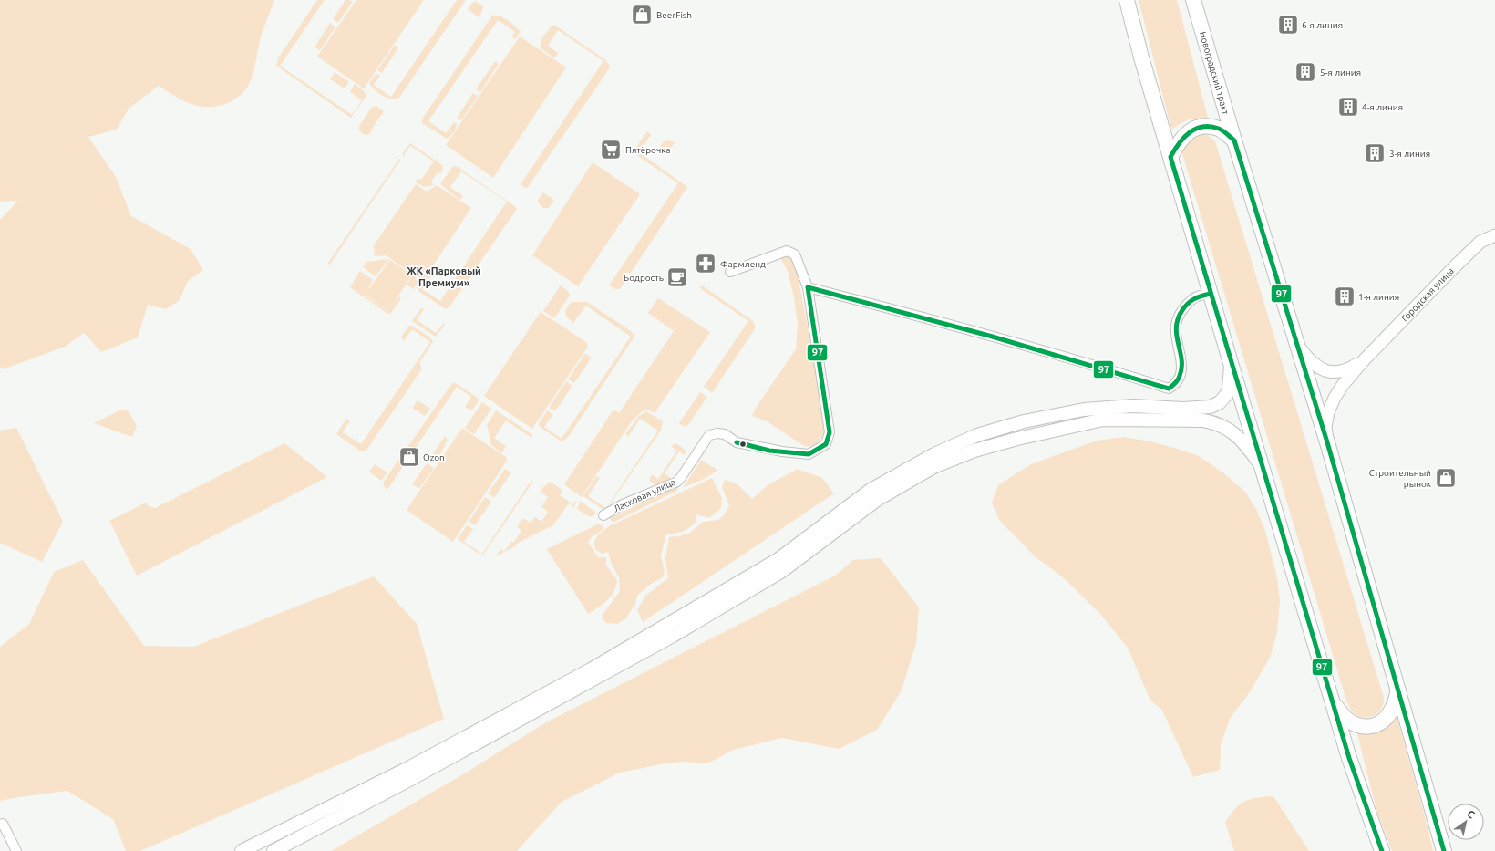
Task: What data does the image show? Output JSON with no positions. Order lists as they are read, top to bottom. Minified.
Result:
{"streets":{"main road":["Новоградский тракт"],"street":["Городская улица","Ласковая улица"]},"districts":["ЖК «Парковый Премиум»"],"places":{"shop":["BeerFish","Ozon","Строительный рынок"],"building":["6-я линия","5-я линия","4-я линия","3-я линия","1-я линия"],"supermarket":["Пятёрочка"],"pharmacy":["Фармленд"],"cafe":["Бодрость"]},"lines":["transit line 97"],"north":"top right"}
